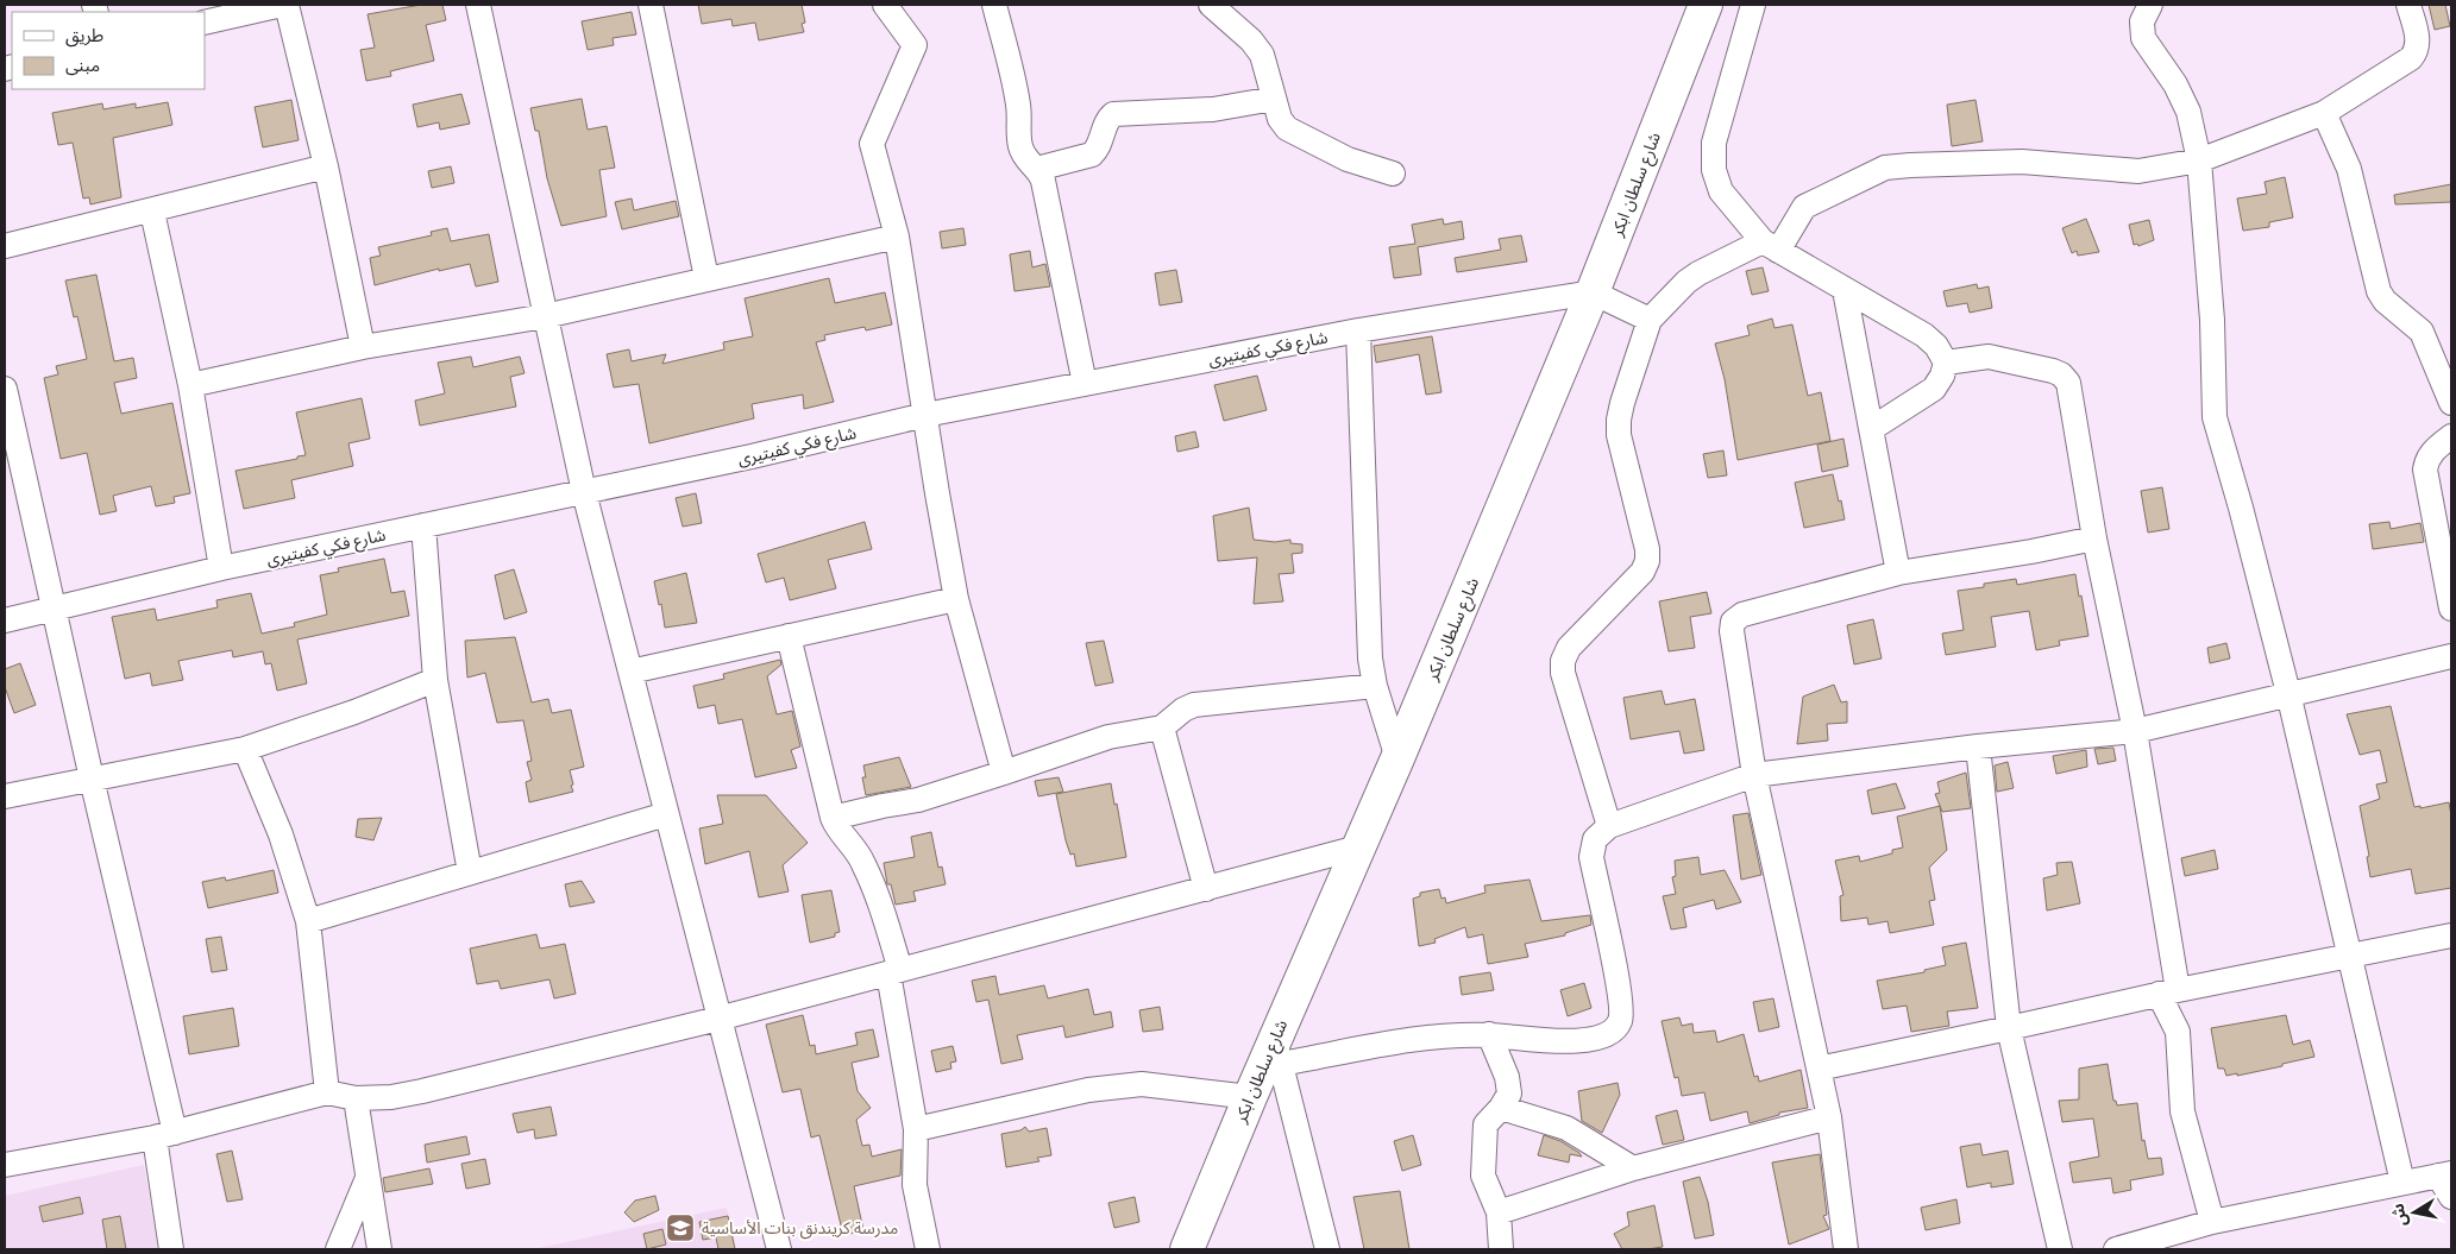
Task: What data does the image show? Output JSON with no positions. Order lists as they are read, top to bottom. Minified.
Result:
{"streets":{"highway":["شارع سلطان ابكر"],"street":["شارع فكي كفيتيرى"]},"crossings":[["شارع سلطان ابكر","شارع فكي كفيتيرى"]],"places":{"school or university":["مدرسة كريندنق بنات الأساسية"]},"legend":["طريق","مبنى"],"north":"left"}
